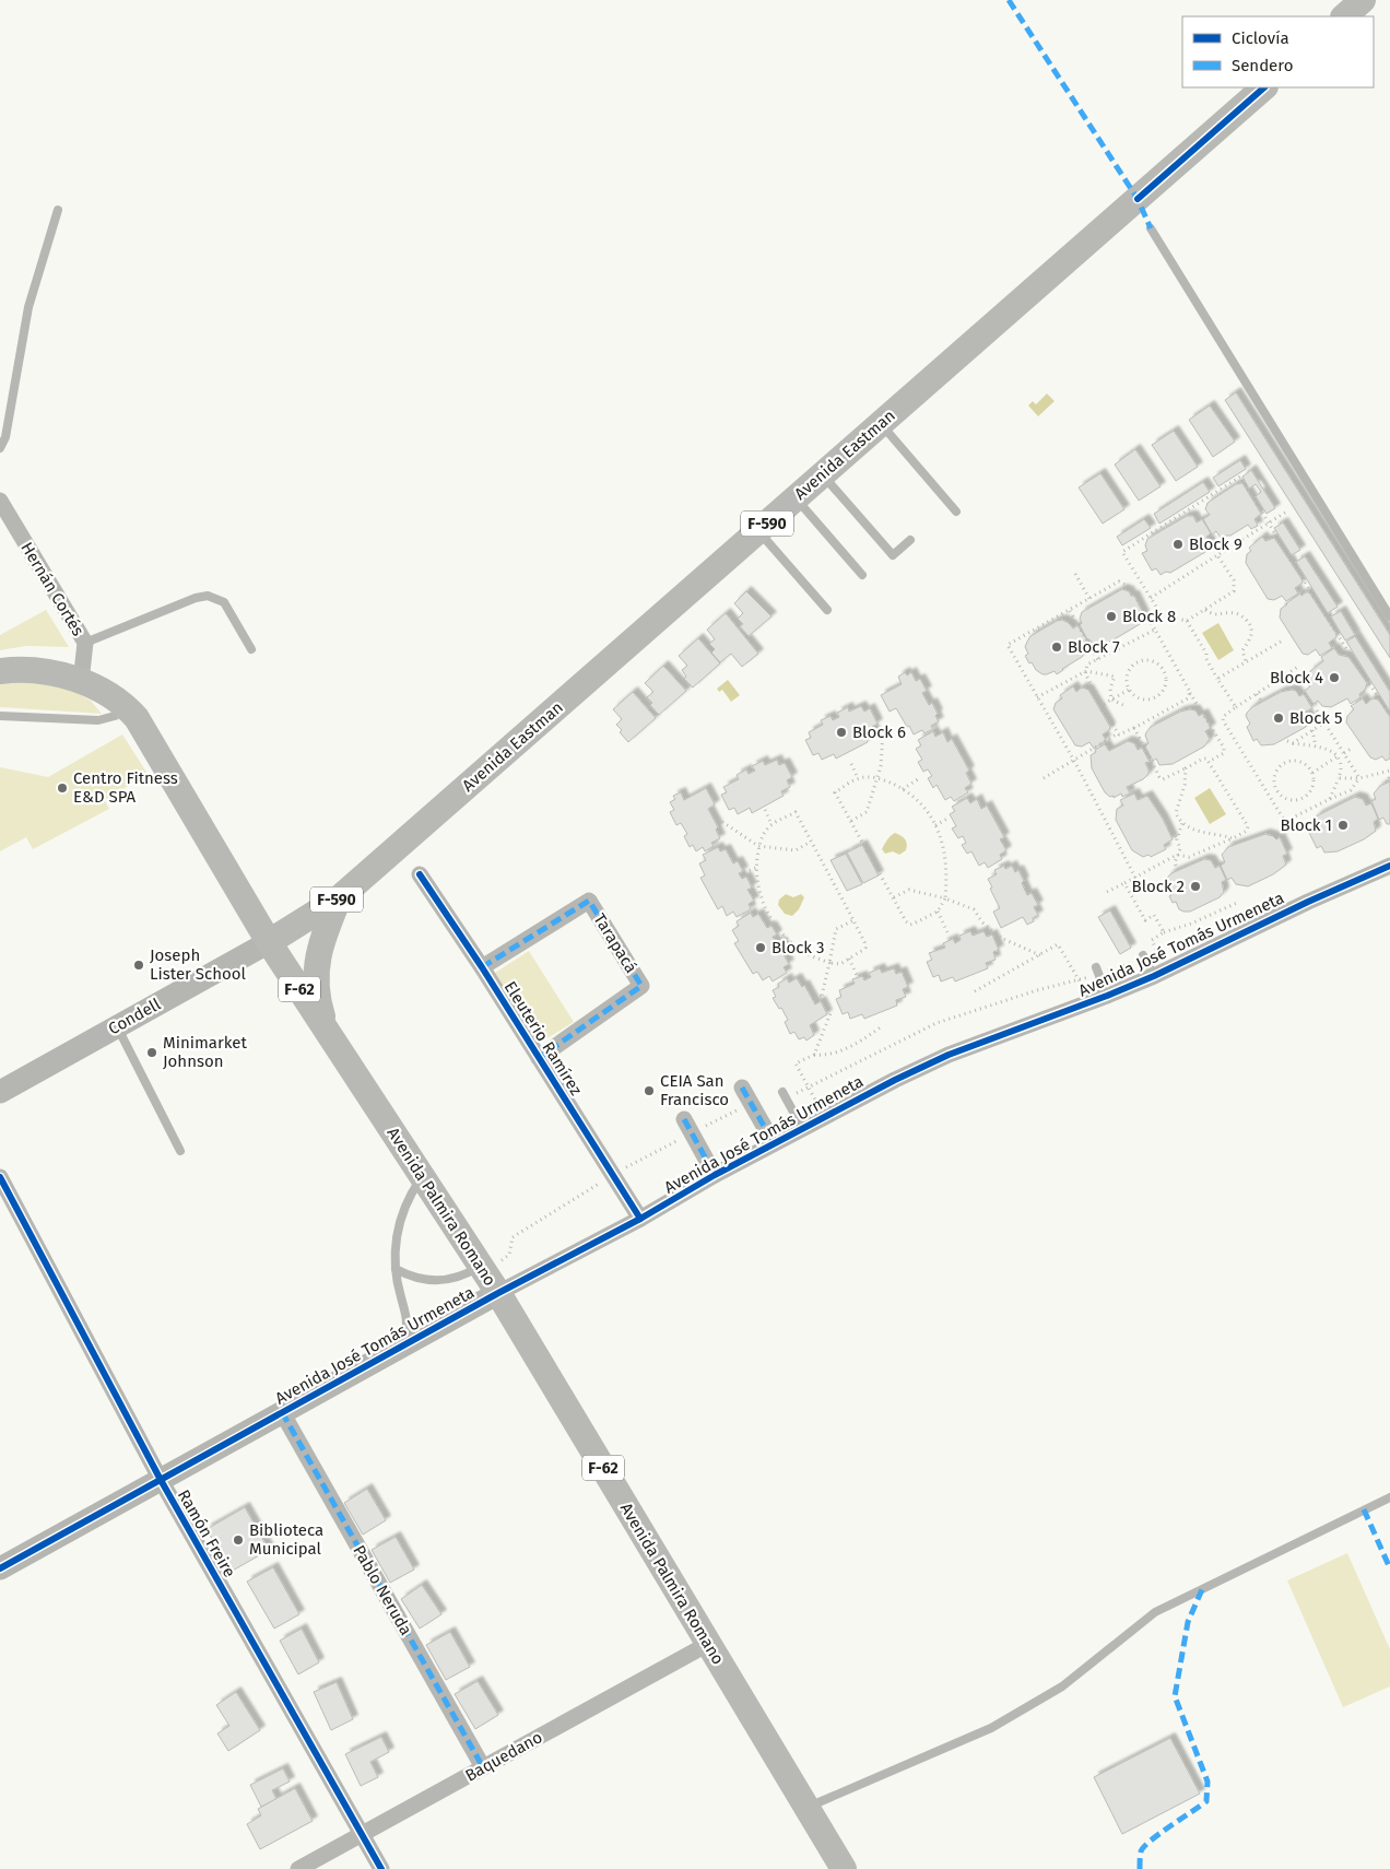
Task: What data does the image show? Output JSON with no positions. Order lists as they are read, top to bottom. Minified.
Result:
{"streets":{"main road":["Avenida Eastman","F-590","F-62","Avenida Palmira Romano"],"street":["Hernán Cortés","Tarapacá","Avenida José Tomás Urmeneta","Condell","Eleuterio Ramírez","Ramón Freire","Pablo Neruda","Baquedano"]},"crossings":[["Avenida Eastman","Condell"],["Avenida Eastman","Avenida Palmira Romano"],["Hernán Cortés","F-62"],["Hernán Cortés","Avenida Palmira Romano"],["Tarapacá","Eleuterio Ramírez"],["Avenida José Tomás Urmeneta","Eleuterio Ramírez"],["Avenida José Tomás Urmeneta","Avenida Palmira Romano"],["Avenida José Tomás Urmeneta","Ramón Freire"],["Avenida José Tomás Urmeneta","Pablo Neruda"],["F-62","Avenida Palmira Romano"],["Condell","Avenida Palmira Romano"],["Avenida Palmira Romano","Baquedano"],["Ramón Freire","Baquedano"],["Pablo Neruda","Baquedano"]],"places":["Block 9","Block 8","Block 7","Block 4","Block 5","Block 6","Centro Fitness E&D SPA","Block 1","Block 2","Block 3","Joseph Lister School","Minimarket Johnson","CEIA San Francisco","Biblioteca Municipal"],"legend":["Ciclovía","Sendero"]}
